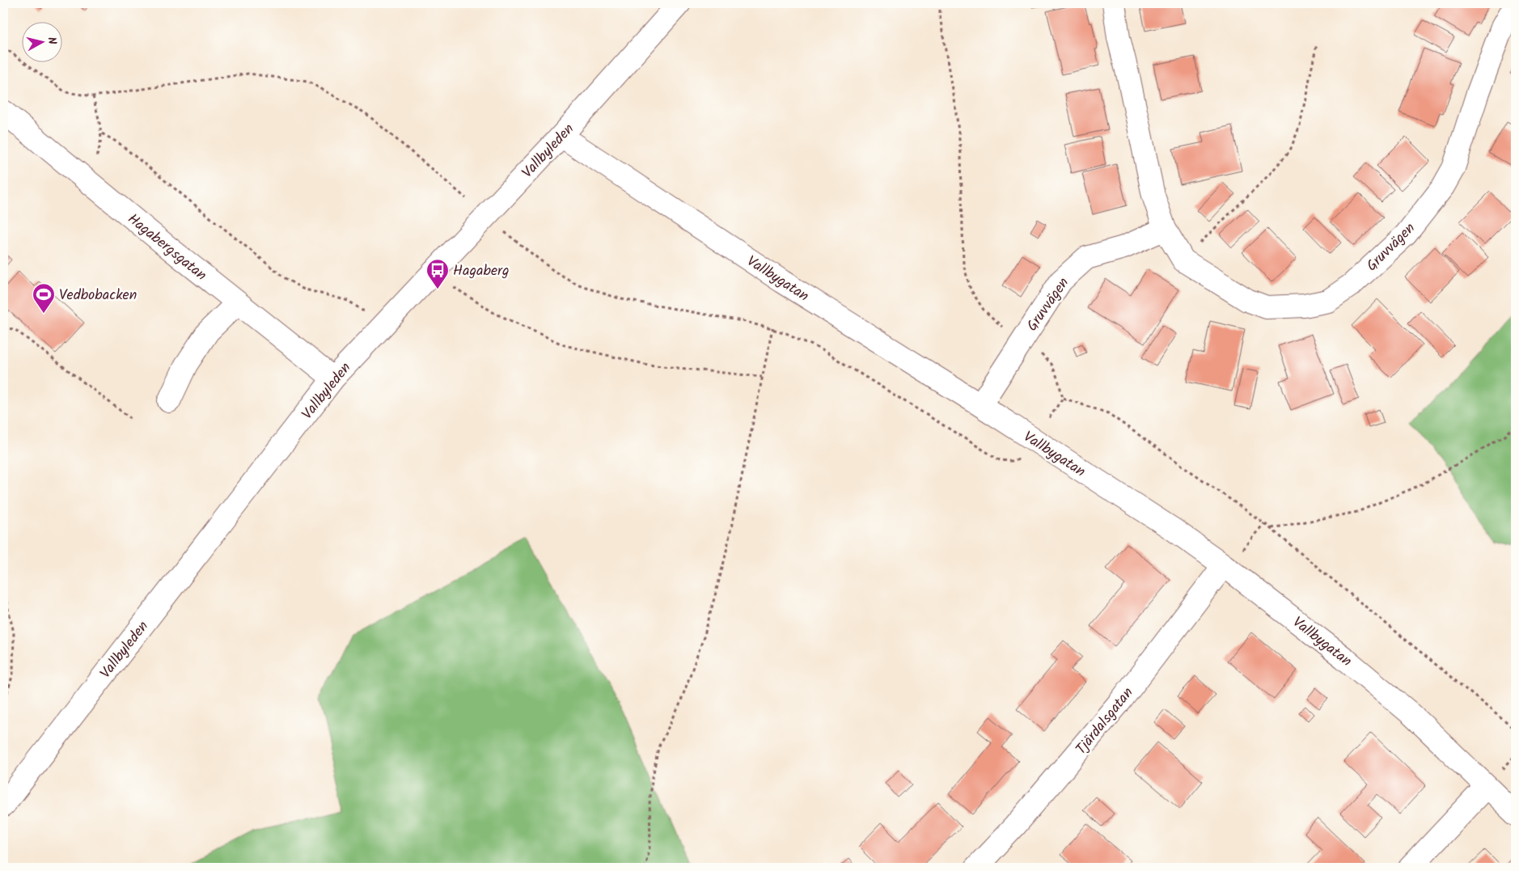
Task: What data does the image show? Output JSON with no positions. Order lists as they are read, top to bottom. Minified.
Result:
{"streets":{"street":["Vallbyleden","Hagabergsgatan","Gruvvägen","Vallbygatan","Tjärdalsgatan"]},"crossings":[["Vallbyleden","Hagabergsgatan"],["Vallbyleden","Vallbygatan"],["Gruvvägen","Vallbygatan"],["Vallbygatan","Tjärdalsgatan"]],"places":{"bus stop":["Hagaberg"],"sports":["Vedbobacken"]},"north":"right"}
